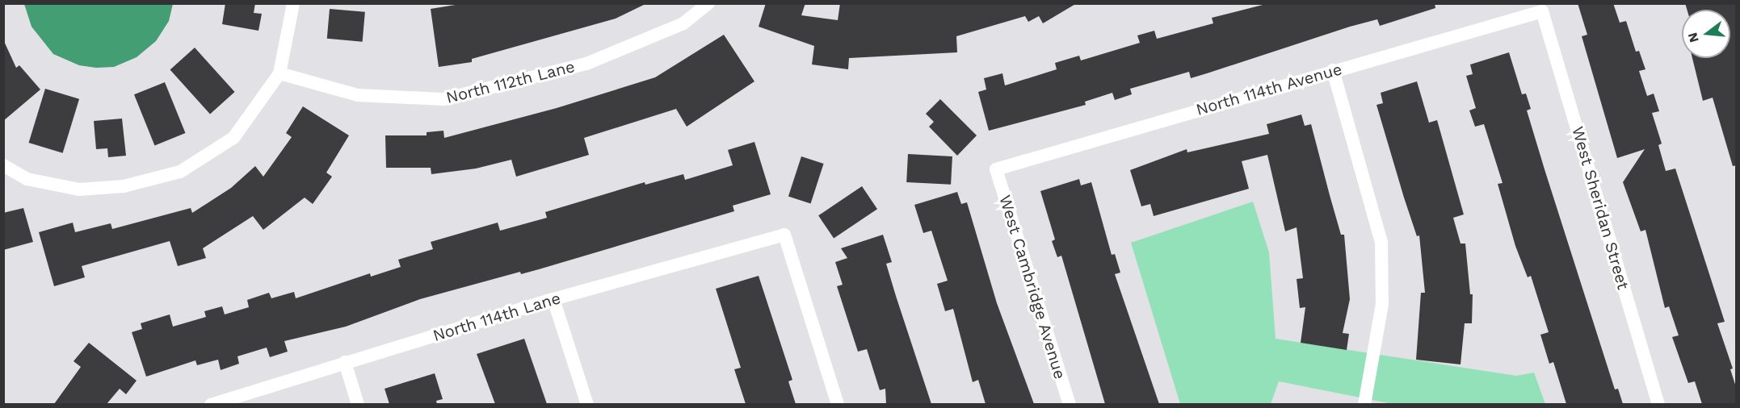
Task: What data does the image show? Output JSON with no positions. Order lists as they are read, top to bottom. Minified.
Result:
{"streets":{"street":["North 112th Lane","North 114th Avenue","West Sheridan Street","West Cambridge Avenue","North 114th Lane"]},"crossings":[["North 114th Avenue","West Sheridan Street"],["North 114th Avenue","West Cambridge Avenue"]],"north":"left"}
